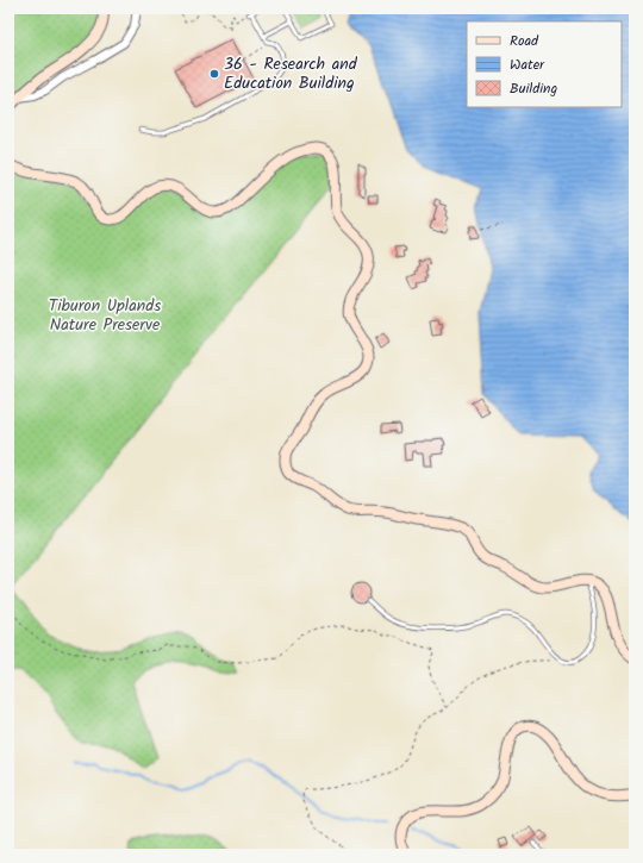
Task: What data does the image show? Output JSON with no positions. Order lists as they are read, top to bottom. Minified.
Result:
{"parks":["Tiburon Uplands Nature Preserve"],"places":["36 - Research and Education Building"],"legend":["Road","Water","Building"]}
